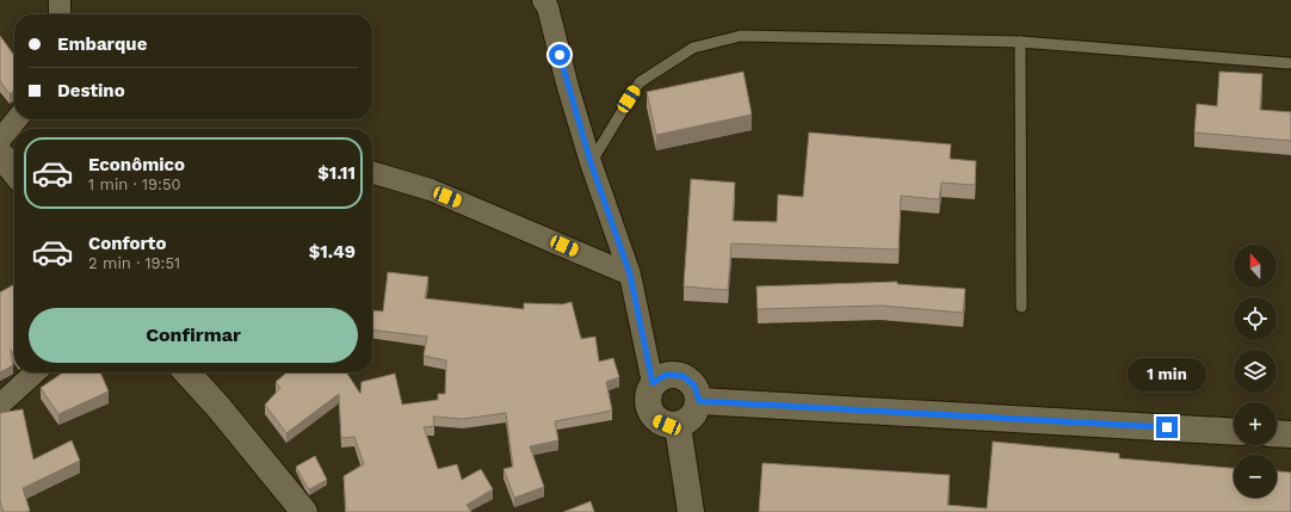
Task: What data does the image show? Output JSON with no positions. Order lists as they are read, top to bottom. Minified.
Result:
{"north":"top","page":{"banner":["Embarque","Destino"],"list":[{"name":"Econômico","note":"1 min · 19:50","value":"$1.11"},{"name":"Conforto","note":"2 min · 19:51","value":"$1.49"}],"map_buttons":["+","−"],"buttons":"Confirmar","bubble":"1 min"}}
